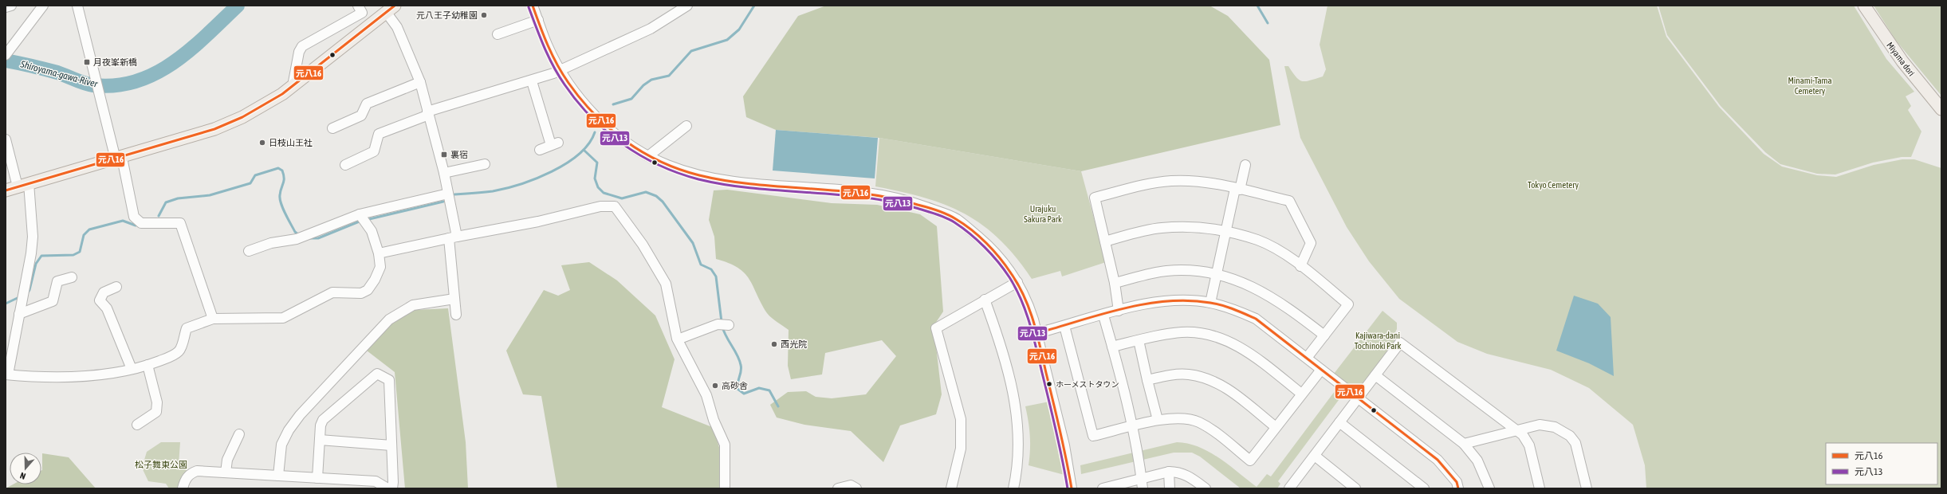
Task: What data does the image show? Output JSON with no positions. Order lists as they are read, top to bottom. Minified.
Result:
{"streets":{"main road":["Miyama dori"]},"water":["Shiroyama-gawa-River"],"parks":["Minami-Tama Cemetery","Tokyo Cemetery","Urajuku Sakura Park","Kajiwara-dani Tochinoki Park","松子舞東公園"],"places":{"other":["元八王子幼稚園","日枝山王社","西光院","ホーメストタウン","高砂舎"],"transit":["月夜峯新橋","裏宿"]},"lines":["transit line 元八16","transit line 元八13"],"legend":["元八16","元八13"],"north":"bottom"}
